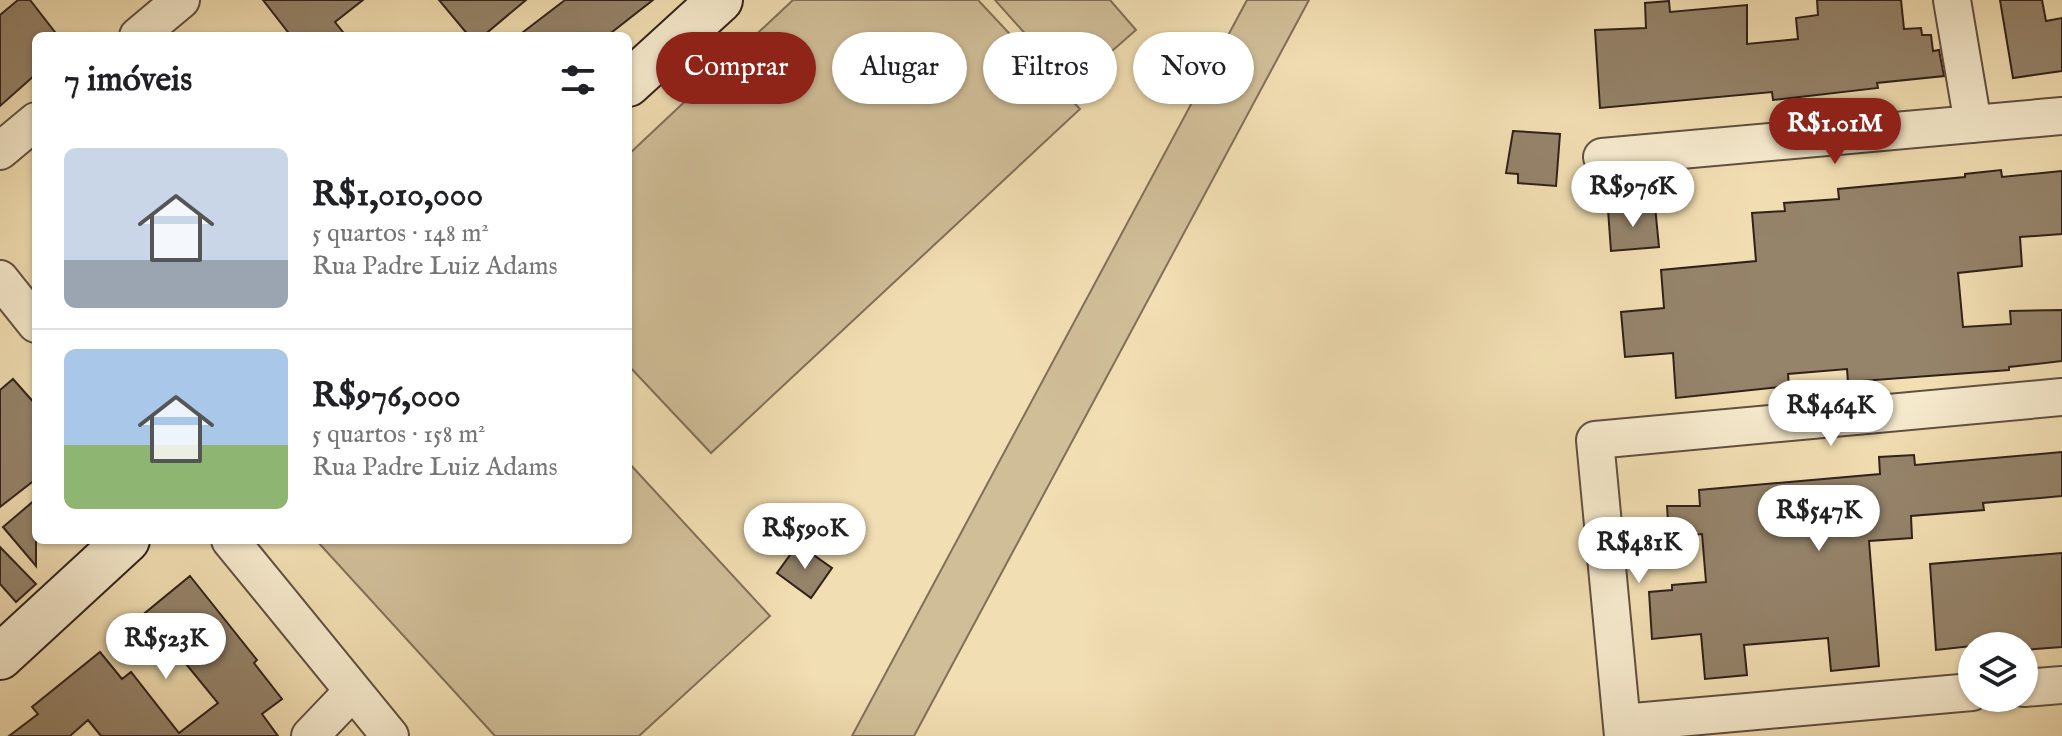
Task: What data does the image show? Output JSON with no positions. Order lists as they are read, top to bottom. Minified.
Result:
{"page":{"chip":["Comprar","Alugar","Filtros","Novo"],"heading":"7 imóveis","price":["R$1.01M","R$976K","R$464K","R$547K","R$590K","R$481K","R$523K"],"list":[{"name":"R$1,010,000","note":"5 quartos · 148 m² · Rua Padre Luiz Adams"},{"name":"R$976,000","note":"5 quartos · 158 m² · Rua Padre Luiz Adams"}]}}
